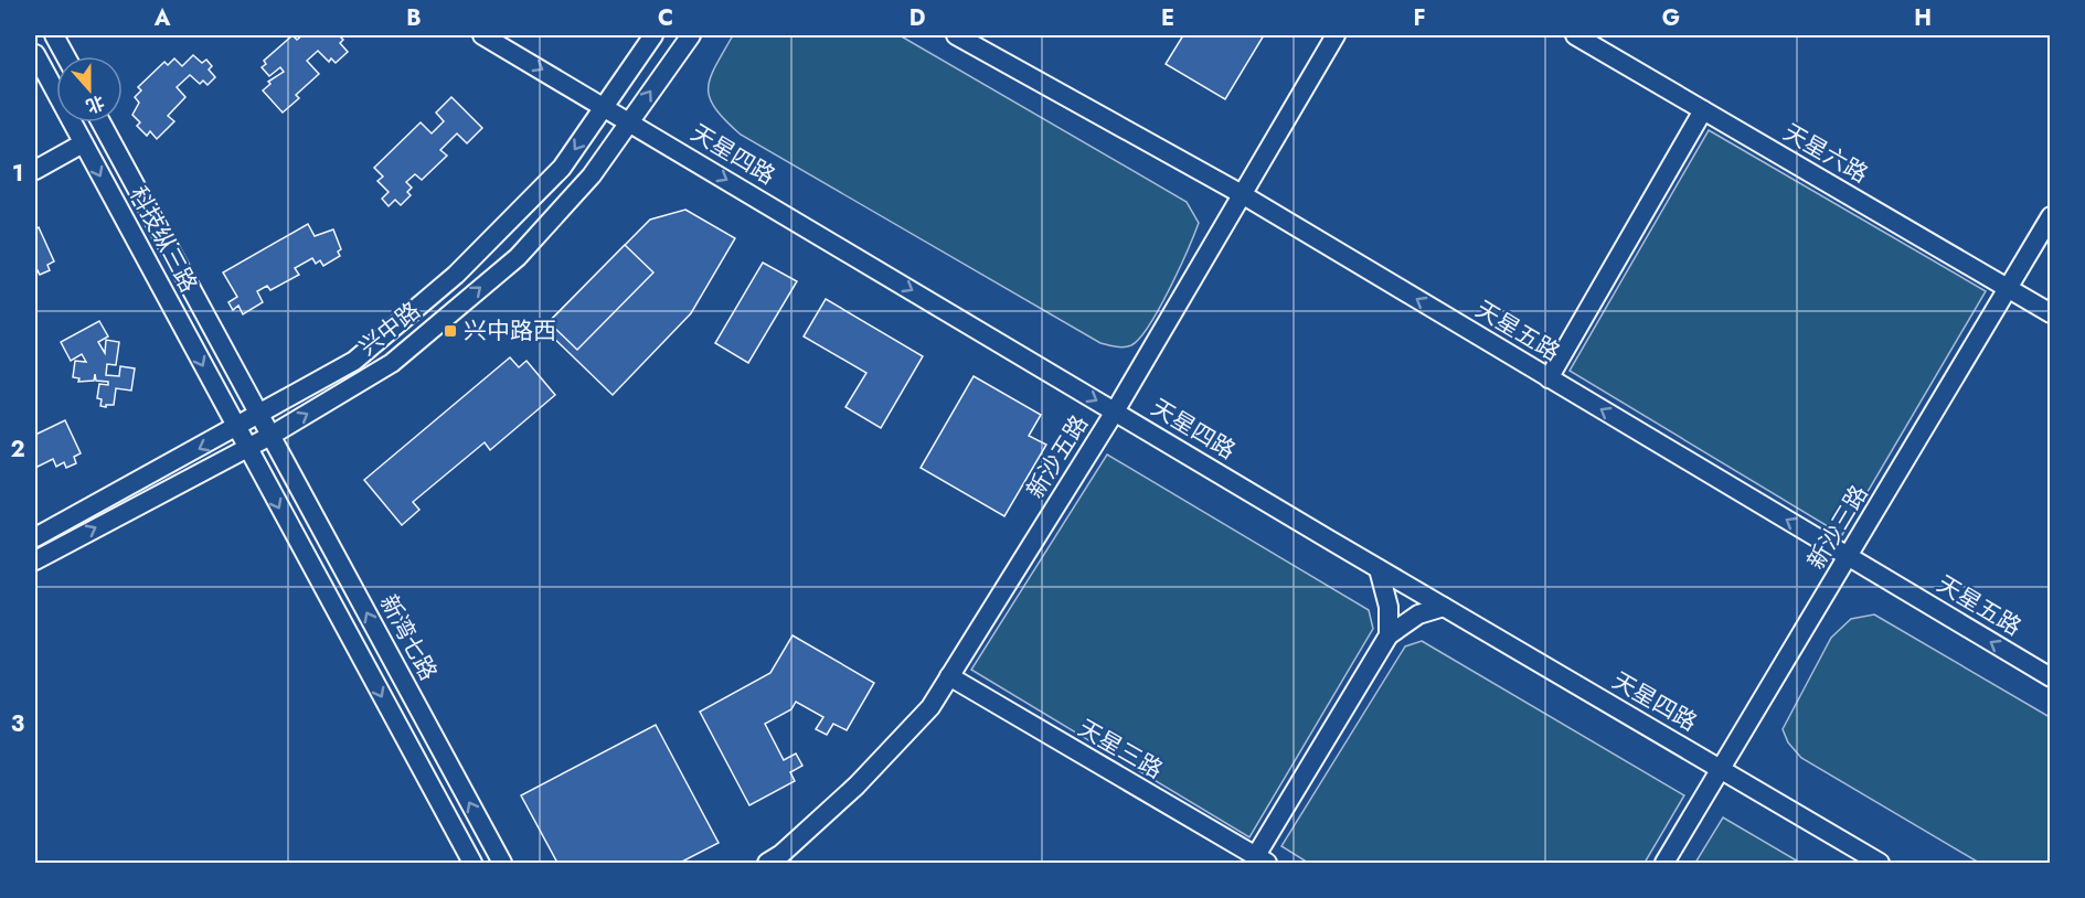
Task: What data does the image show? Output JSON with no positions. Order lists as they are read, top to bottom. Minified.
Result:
{"streets":{"street":["天星六路","天星四路","科技纵三路","兴中路","天星五路","新沙五路","新沙三路","新湾七路","天星三路"]},"crossings":[["天星六路","新沙三路"],["天星四路","兴中路"],["天星四路","新沙五路"],["天星四路","新沙三路"],["科技纵三路","兴中路"],["科技纵三路","新湾七路"],["兴中路","新湾七路"],["天星五路","新沙五路"],["天星五路","新沙三路"],["新沙五路","天星三路"]],"one_way":["天星四路","天星五路"],"places":{"transit":["兴中路西"]},"north":"bottom","grid":{"columns":["A","B","C","D","E","F","G","H"],"rows":["1","2","3"]}}
